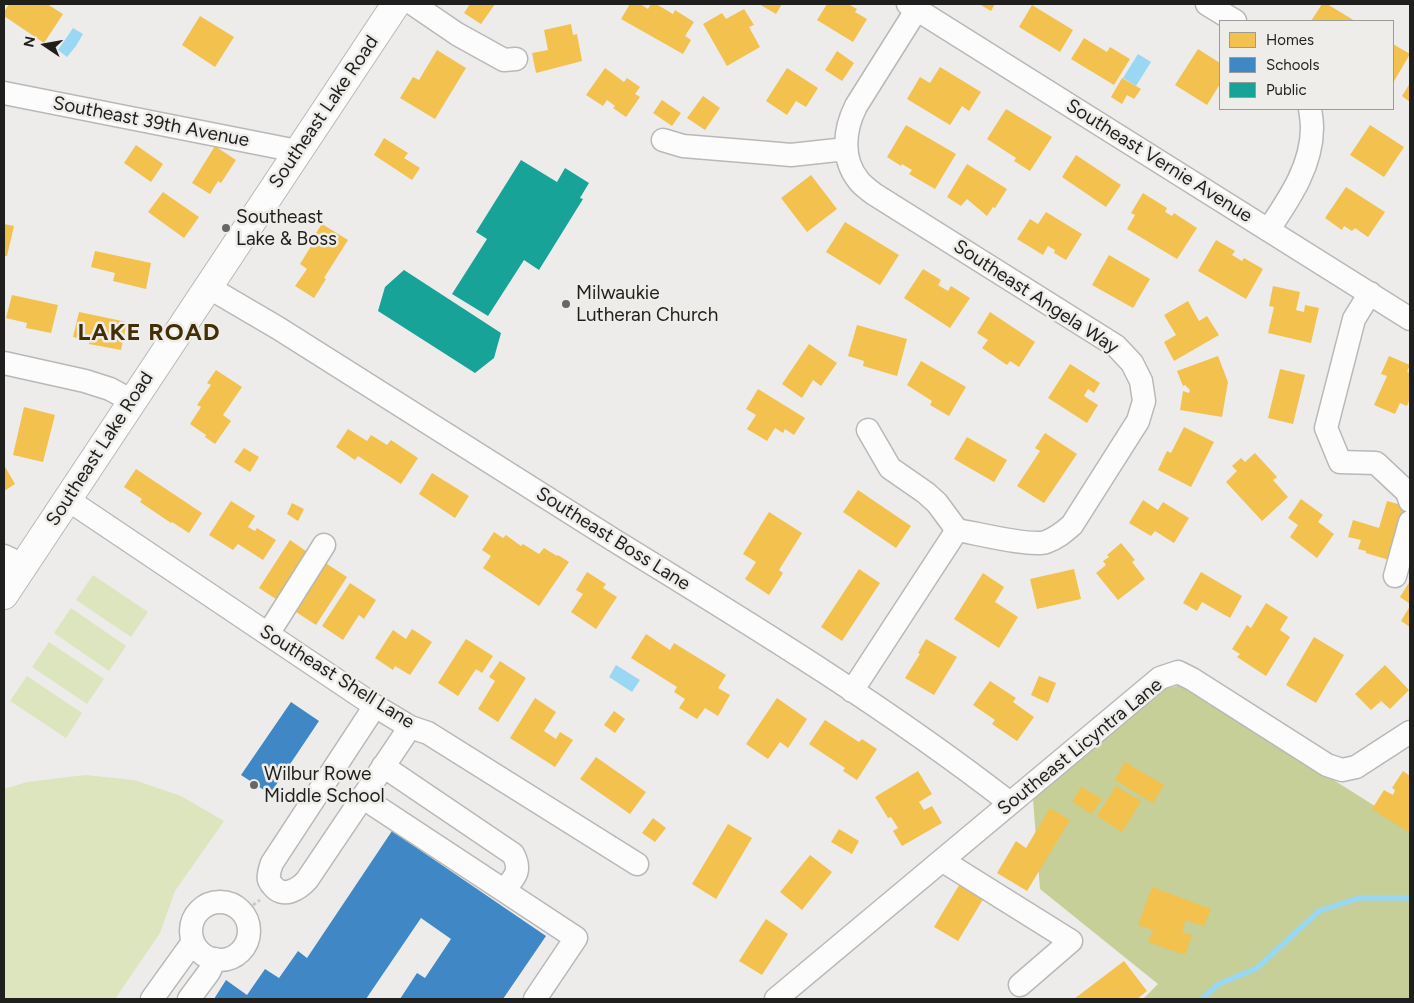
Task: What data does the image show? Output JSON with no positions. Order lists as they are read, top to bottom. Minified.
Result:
{"streets":{"main road":["Southeast Lake Road"],"street":["Southeast 39th Avenue","Southeast Vernie Avenue","Southeast Angela Way","Southeast Boss Lane","Southeast Shell Lane","Southeast Licyntra Lane"]},"crossings":[["Southeast Lake Road","Southeast 39th Avenue"],["Southeast Lake Road","Southeast Boss Lane"],["Southeast Lake Road","Southeast Shell Lane"],["Southeast Vernie Avenue","Southeast Angela Way"],["Southeast Boss Lane","Southeast Licyntra Lane"]],"districts":["LAKE ROAD"],"places":["Southeast Lake & Boss","Milwaukie Lutheran Church","Wilbur Rowe Middle School"],"legend":["Homes","Schools","Public"],"north":"left"}
